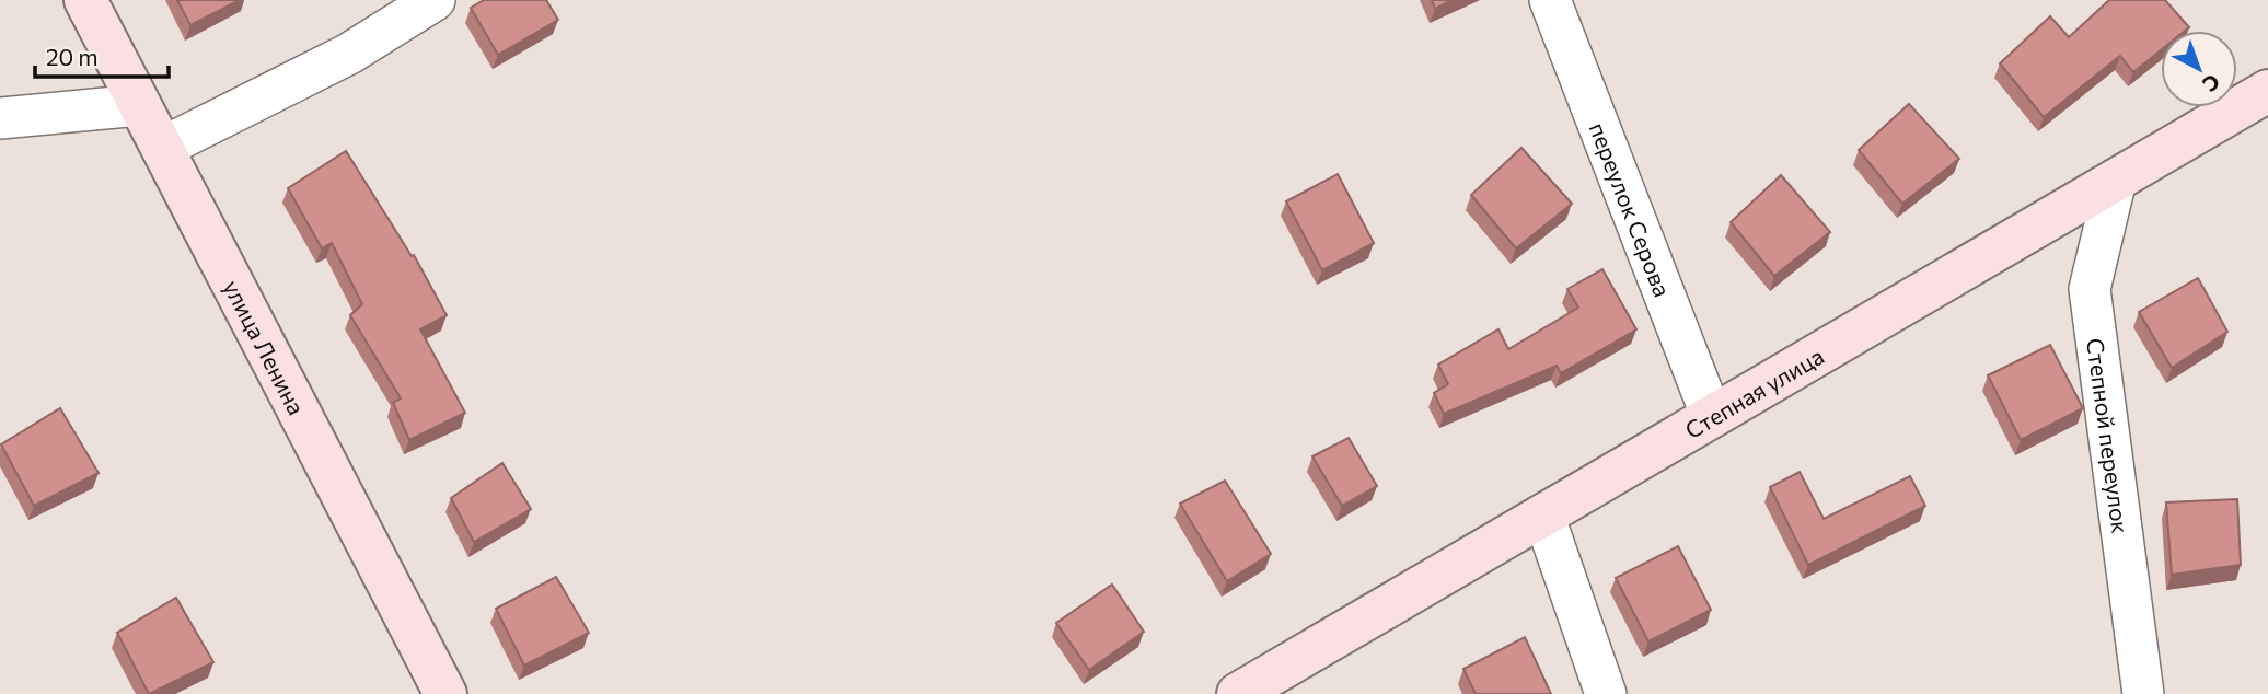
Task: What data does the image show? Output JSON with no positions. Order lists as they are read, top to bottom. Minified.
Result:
{"streets":{"main road":["улица Ленина","Степная улица"],"street":["переулок Серова","Степной переулок"]},"crossings":[["переулок Серова","Степная улица"],["Степная улица","Степной переулок"]],"scale_bar":"20 m","north":"bottom right"}
